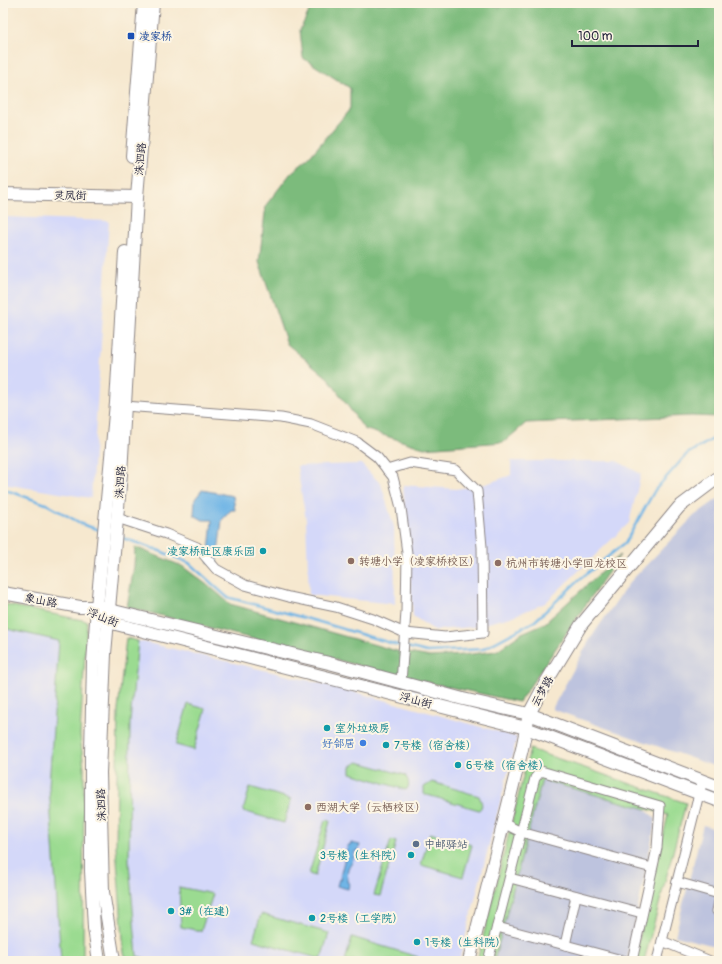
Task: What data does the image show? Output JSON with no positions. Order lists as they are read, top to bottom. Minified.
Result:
{"streets":{"main road":["洙泗路","灵凤街","象山路","浮山街","云梦路"]},"crossings":[["洙泗路","灵凤街"],["洙泗路","浮山街"],["象山路","浮山街"],["浮山街","云梦路"]],"places":{"transit":["凌家桥"],"other":["凌家桥社区康乐园","转塘小学（凌家桥校区）","杭州市转塘小学回龙校区","室外垃圾房","好邻居","7号楼（宿舍楼）","6号楼（宿舍楼）","西湖大学（云栖校区）","中邮驿站","3号楼（生科院）","3#（在建）","2号楼（工学院）","1号楼（生科院）"]},"scale_bar":"100 m"}
